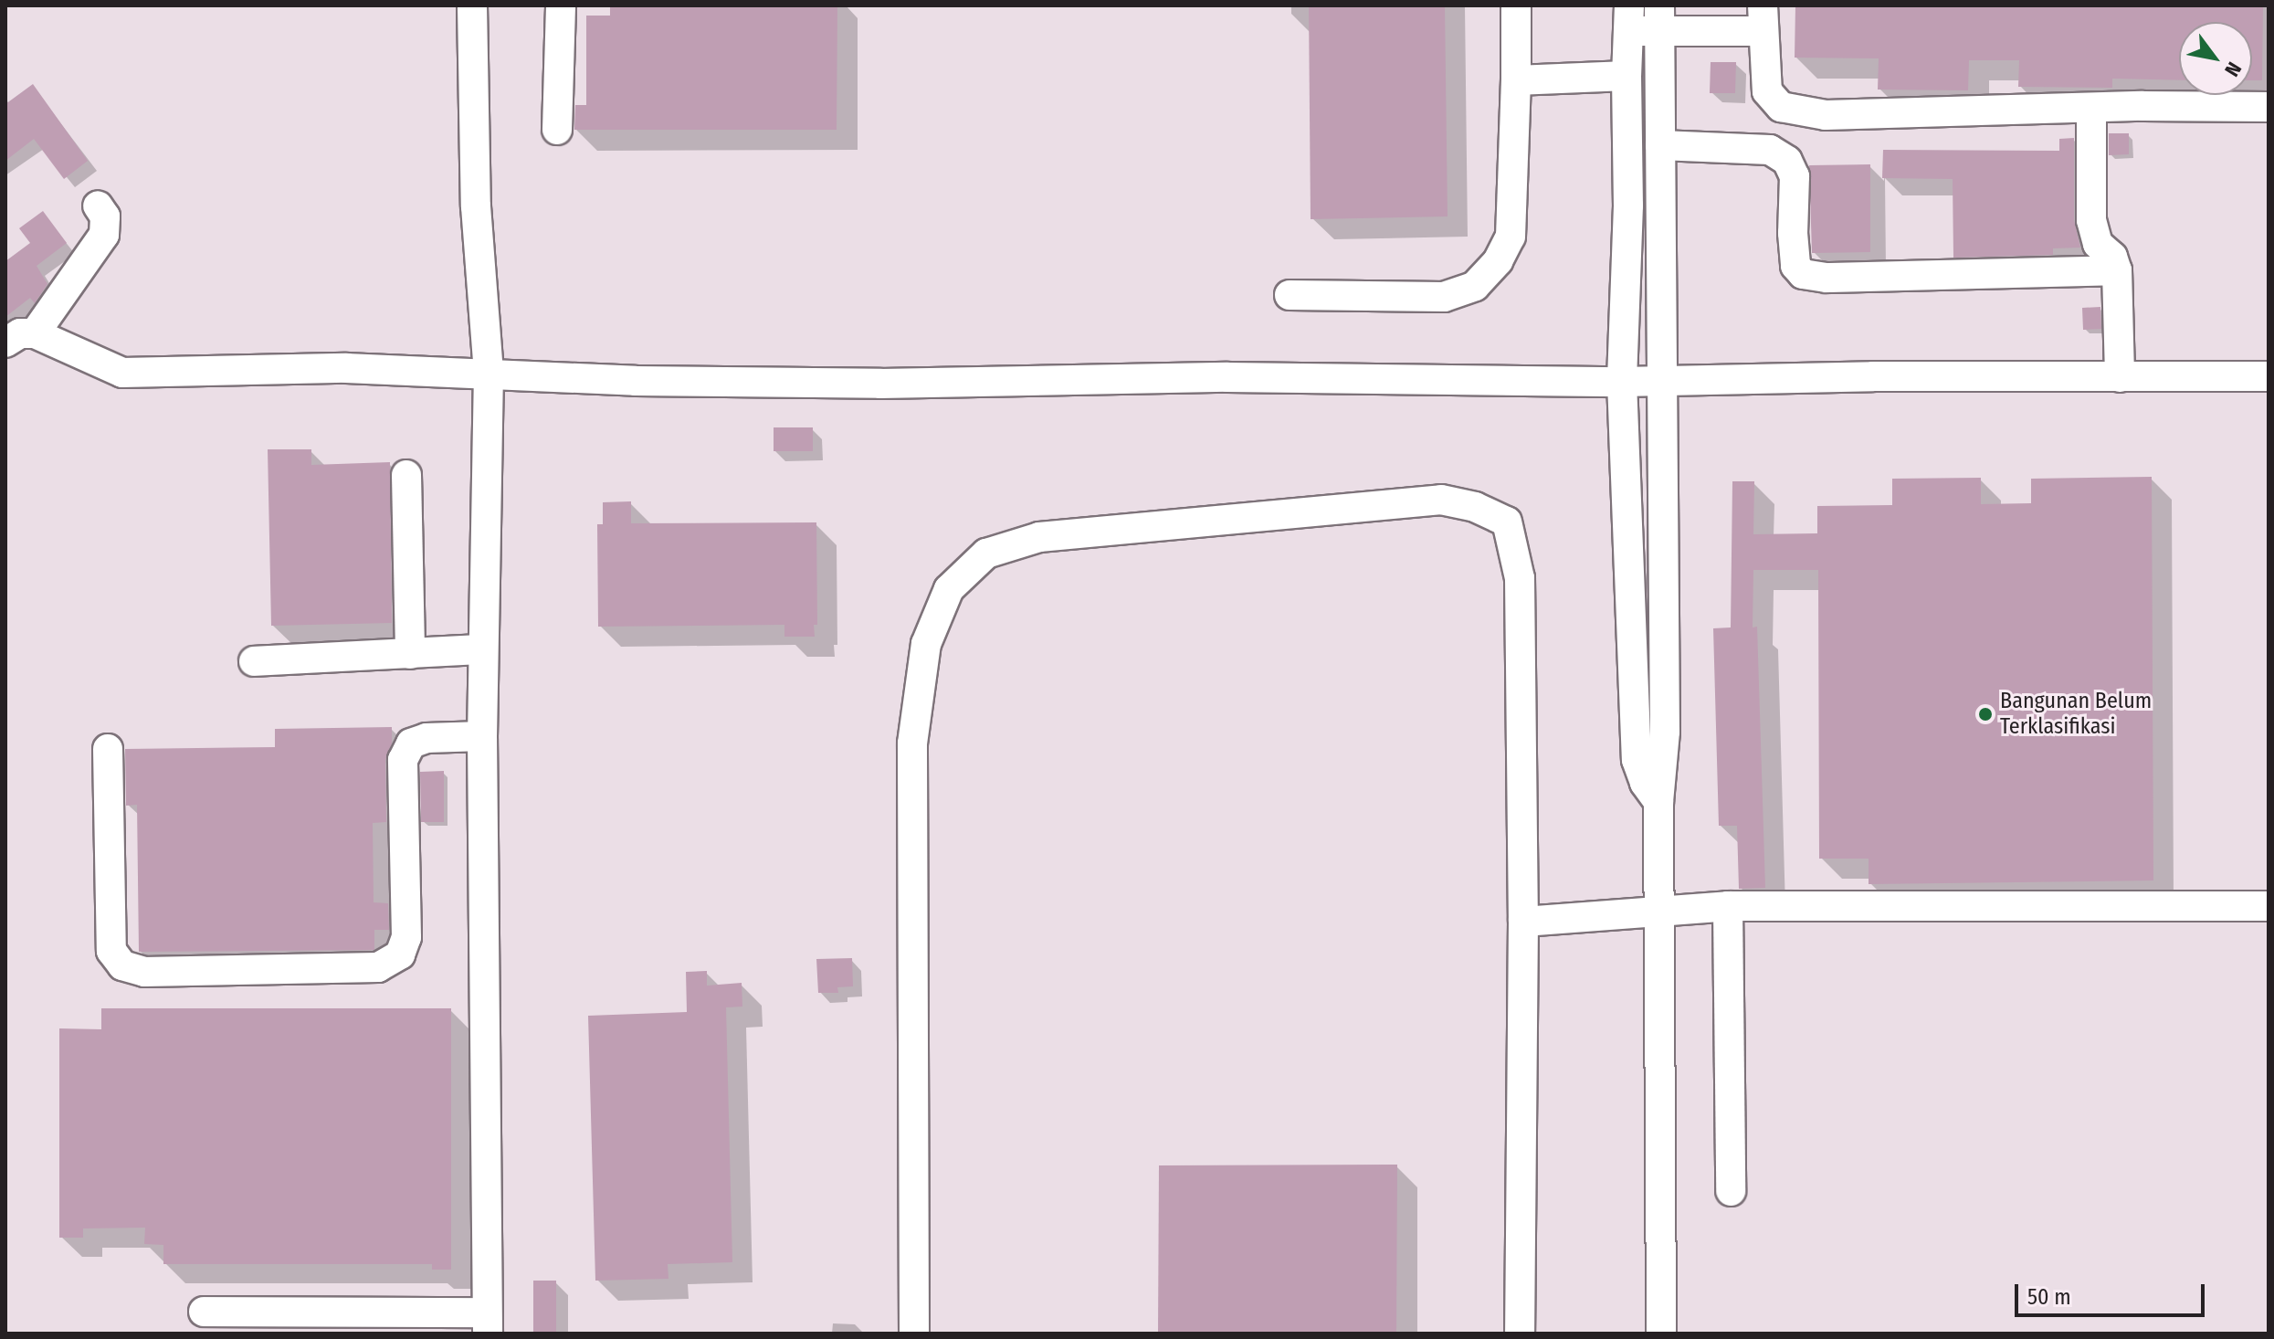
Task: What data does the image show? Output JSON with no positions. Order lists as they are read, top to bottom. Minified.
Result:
{"places":["Bangunan Belum Terklasifikasi"],"scale_bar":"50 m","north":"bottom right"}
